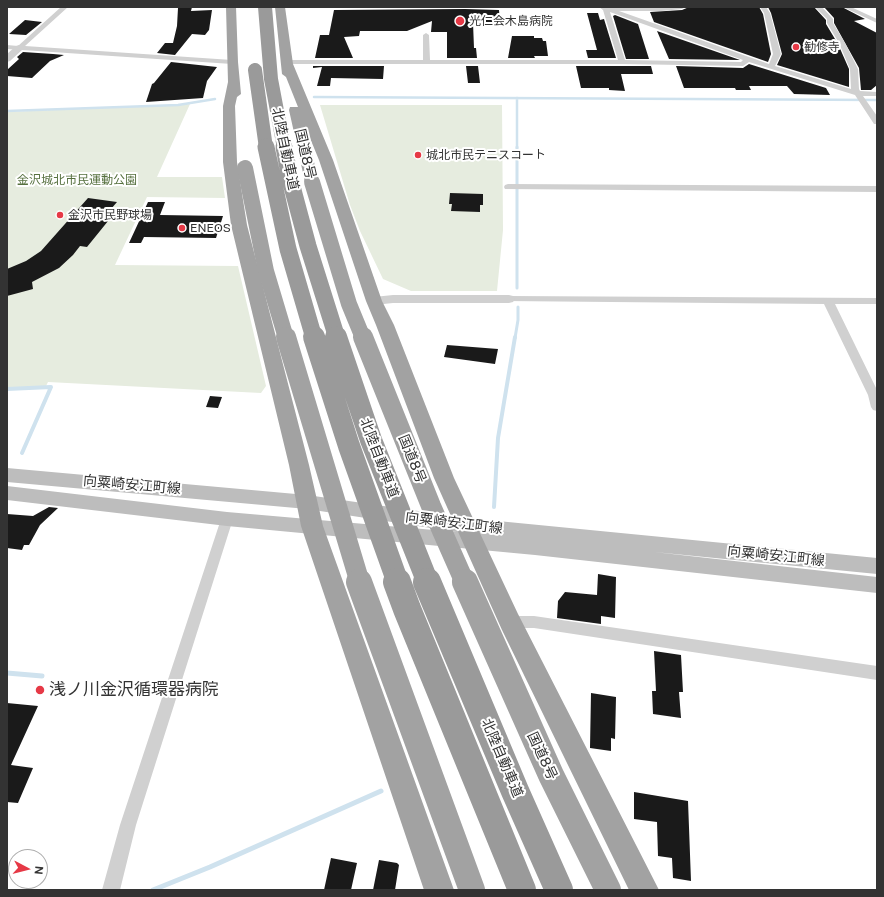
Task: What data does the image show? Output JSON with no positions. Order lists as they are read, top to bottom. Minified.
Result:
{"streets":{"highway":["北陸自動車道","国道8号"],"main road":["向粟崎安江町線"]},"parks":["金沢城北市民運動公園"],"places":["光仁会木島病院","勧修寺","城北市民テニスコート","金沢市民野球場","ENEOS","浅ノ川金沢循環器病院"],"north":"right"}
